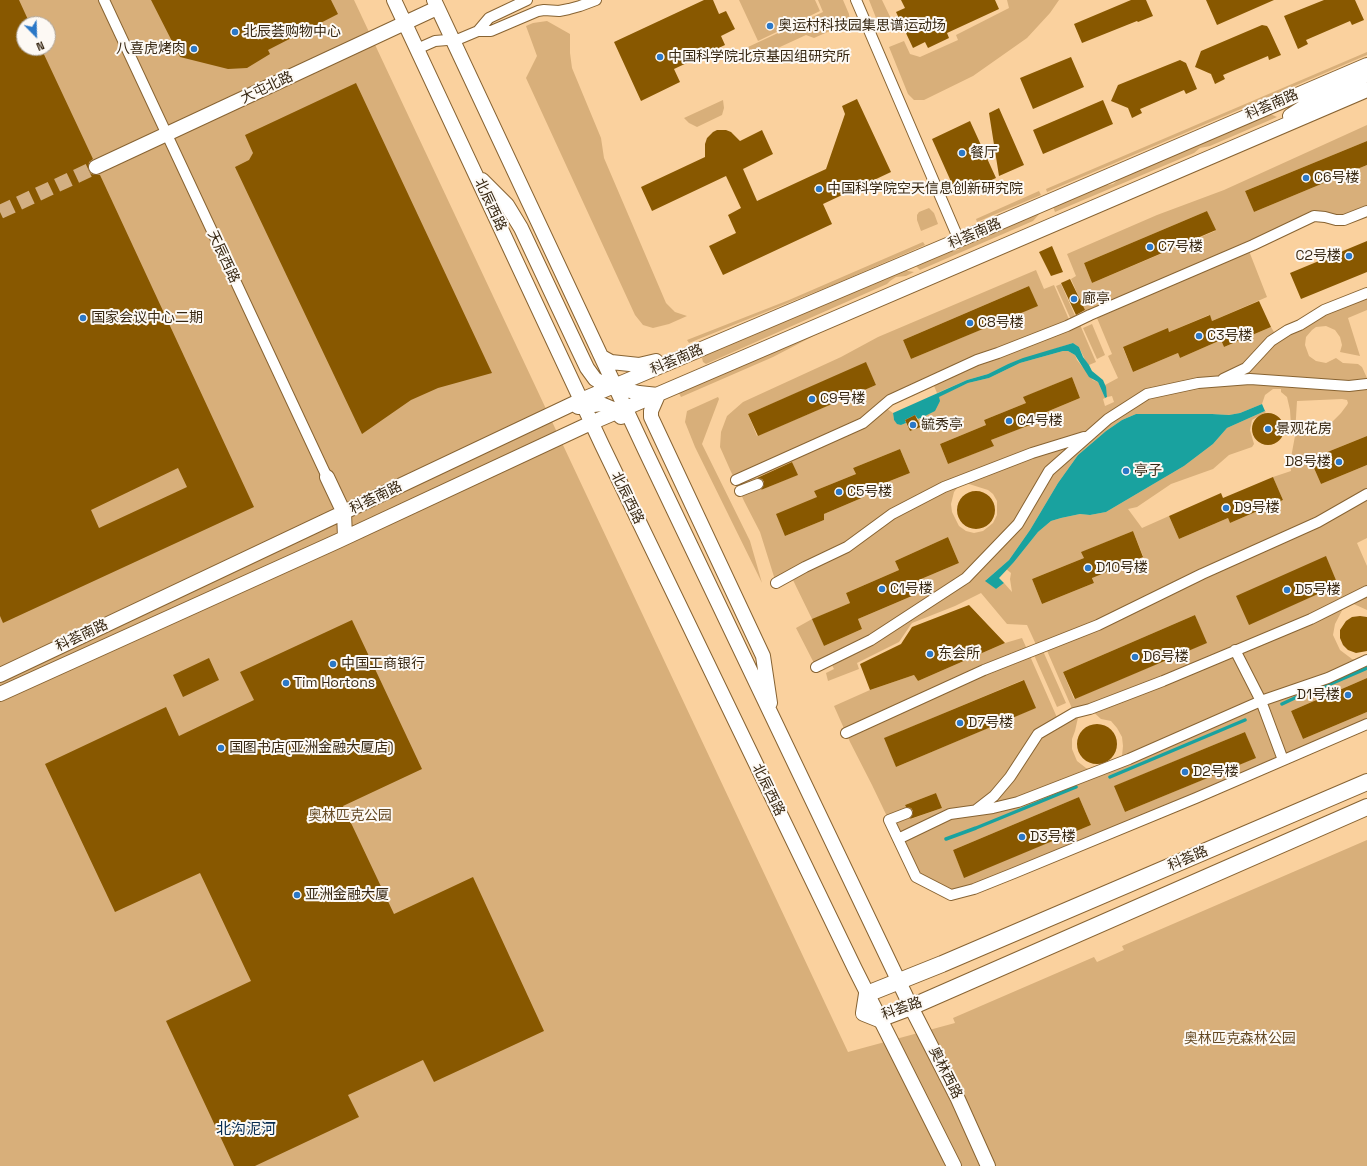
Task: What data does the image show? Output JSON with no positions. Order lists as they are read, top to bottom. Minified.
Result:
{"streets":{"main road":["科荟路"],"street":["大屯北路","科荟南路","北辰西路","天辰西路","奥林西路"]},"crossings":[["大屯北路","北辰西路"],["大屯北路","天辰西路"],["科荟南路","北辰西路"],["科荟南路","天辰西路"],["北辰西路","科荟路"],["科荟路","奥林西路"]],"districts":["北沟泥河"],"parks":["奥林匹克公园","奥林匹克森林公园"],"places":["奥运村科技园集思谱运动场","北辰荟购物中心","八喜虎烤肉","中国科学院北京基因组研究所","餐厅","C6号楼","中国科学院空天信息创新研究院","C7号楼","C2号楼","廊亭","国家会议中心二期","C8号楼","C3号楼","C9号楼","C4号楼","毓秀亭","景观花房","D8号楼","亭子","C5号楼","D9号楼","D10号楼","C1号楼","D5号楼","东会所","D6号楼","中国工商银行","Tim Hortons","D1号楼","D7号楼","国图书店(亚洲金融大厦店)","D2号楼","D3号楼","亚洲金融大厦"],"north":"bottom right"}
